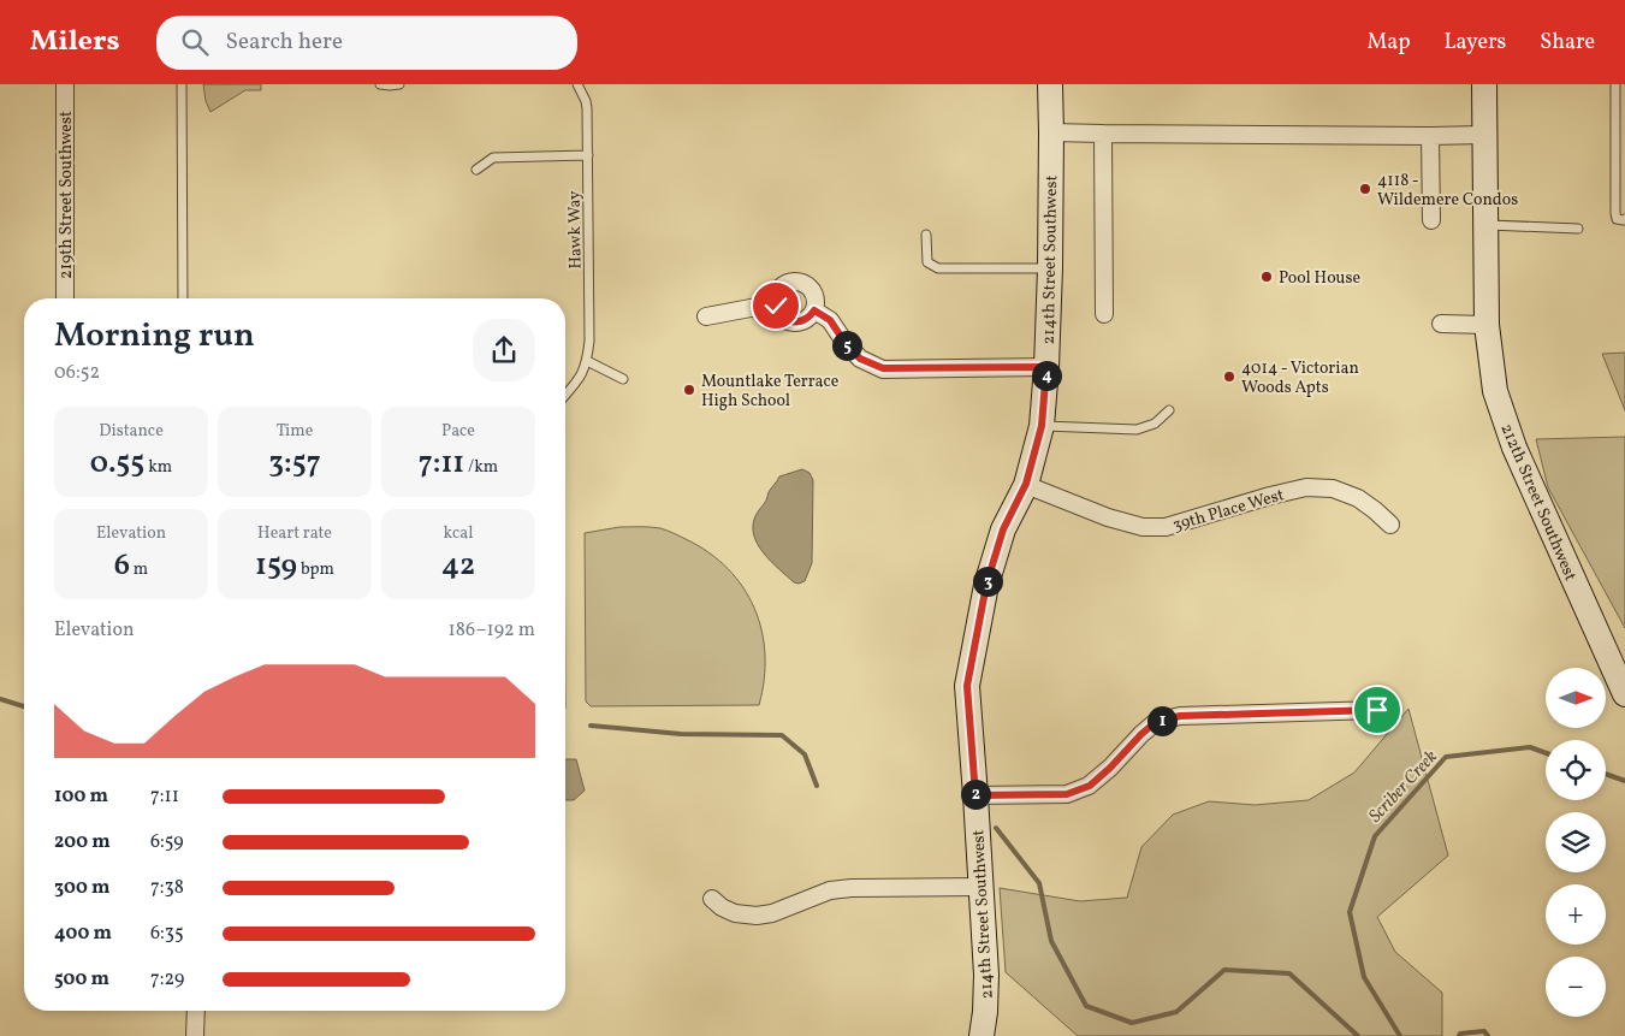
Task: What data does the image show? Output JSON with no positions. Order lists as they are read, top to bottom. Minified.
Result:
{"streets":{"street":["219th Street Southwest","214th Street Southwest","212th Street Southwest","39th Place West"],"lane":["Hawk Way"]},"crossings":[["214th Street Southwest","39th Place West"]],"water":["Scriber Creek"],"places":["4118 - Wildemere Condos","Pool House","4014 - Victorian Woods Apts","Mountlake Terrace High School"],"north":"right","page":{"header":"Milers","search":"Search here","nav":["Map","Layers","Share"],"heading":["Morning run","06:52"],"pins":["5","4","3","1","2"],"stats":[["Distance","0.55 km"],["Time","3:57"],["Pace","7:11 /km"],["Elevation","6 m"],["Heart rate","159 bpm"],["kcal","42"]],"chart":["Elevation","186–192 m"],"map_buttons":["+","−"],"list":[{"name":"100 m","note":"7:11"},{"name":"200 m","note":"6:59"},{"name":"300 m","note":"7:38"},{"name":"400 m","note":"6:35"},{"name":"500 m","note":"7:29"}]}}
